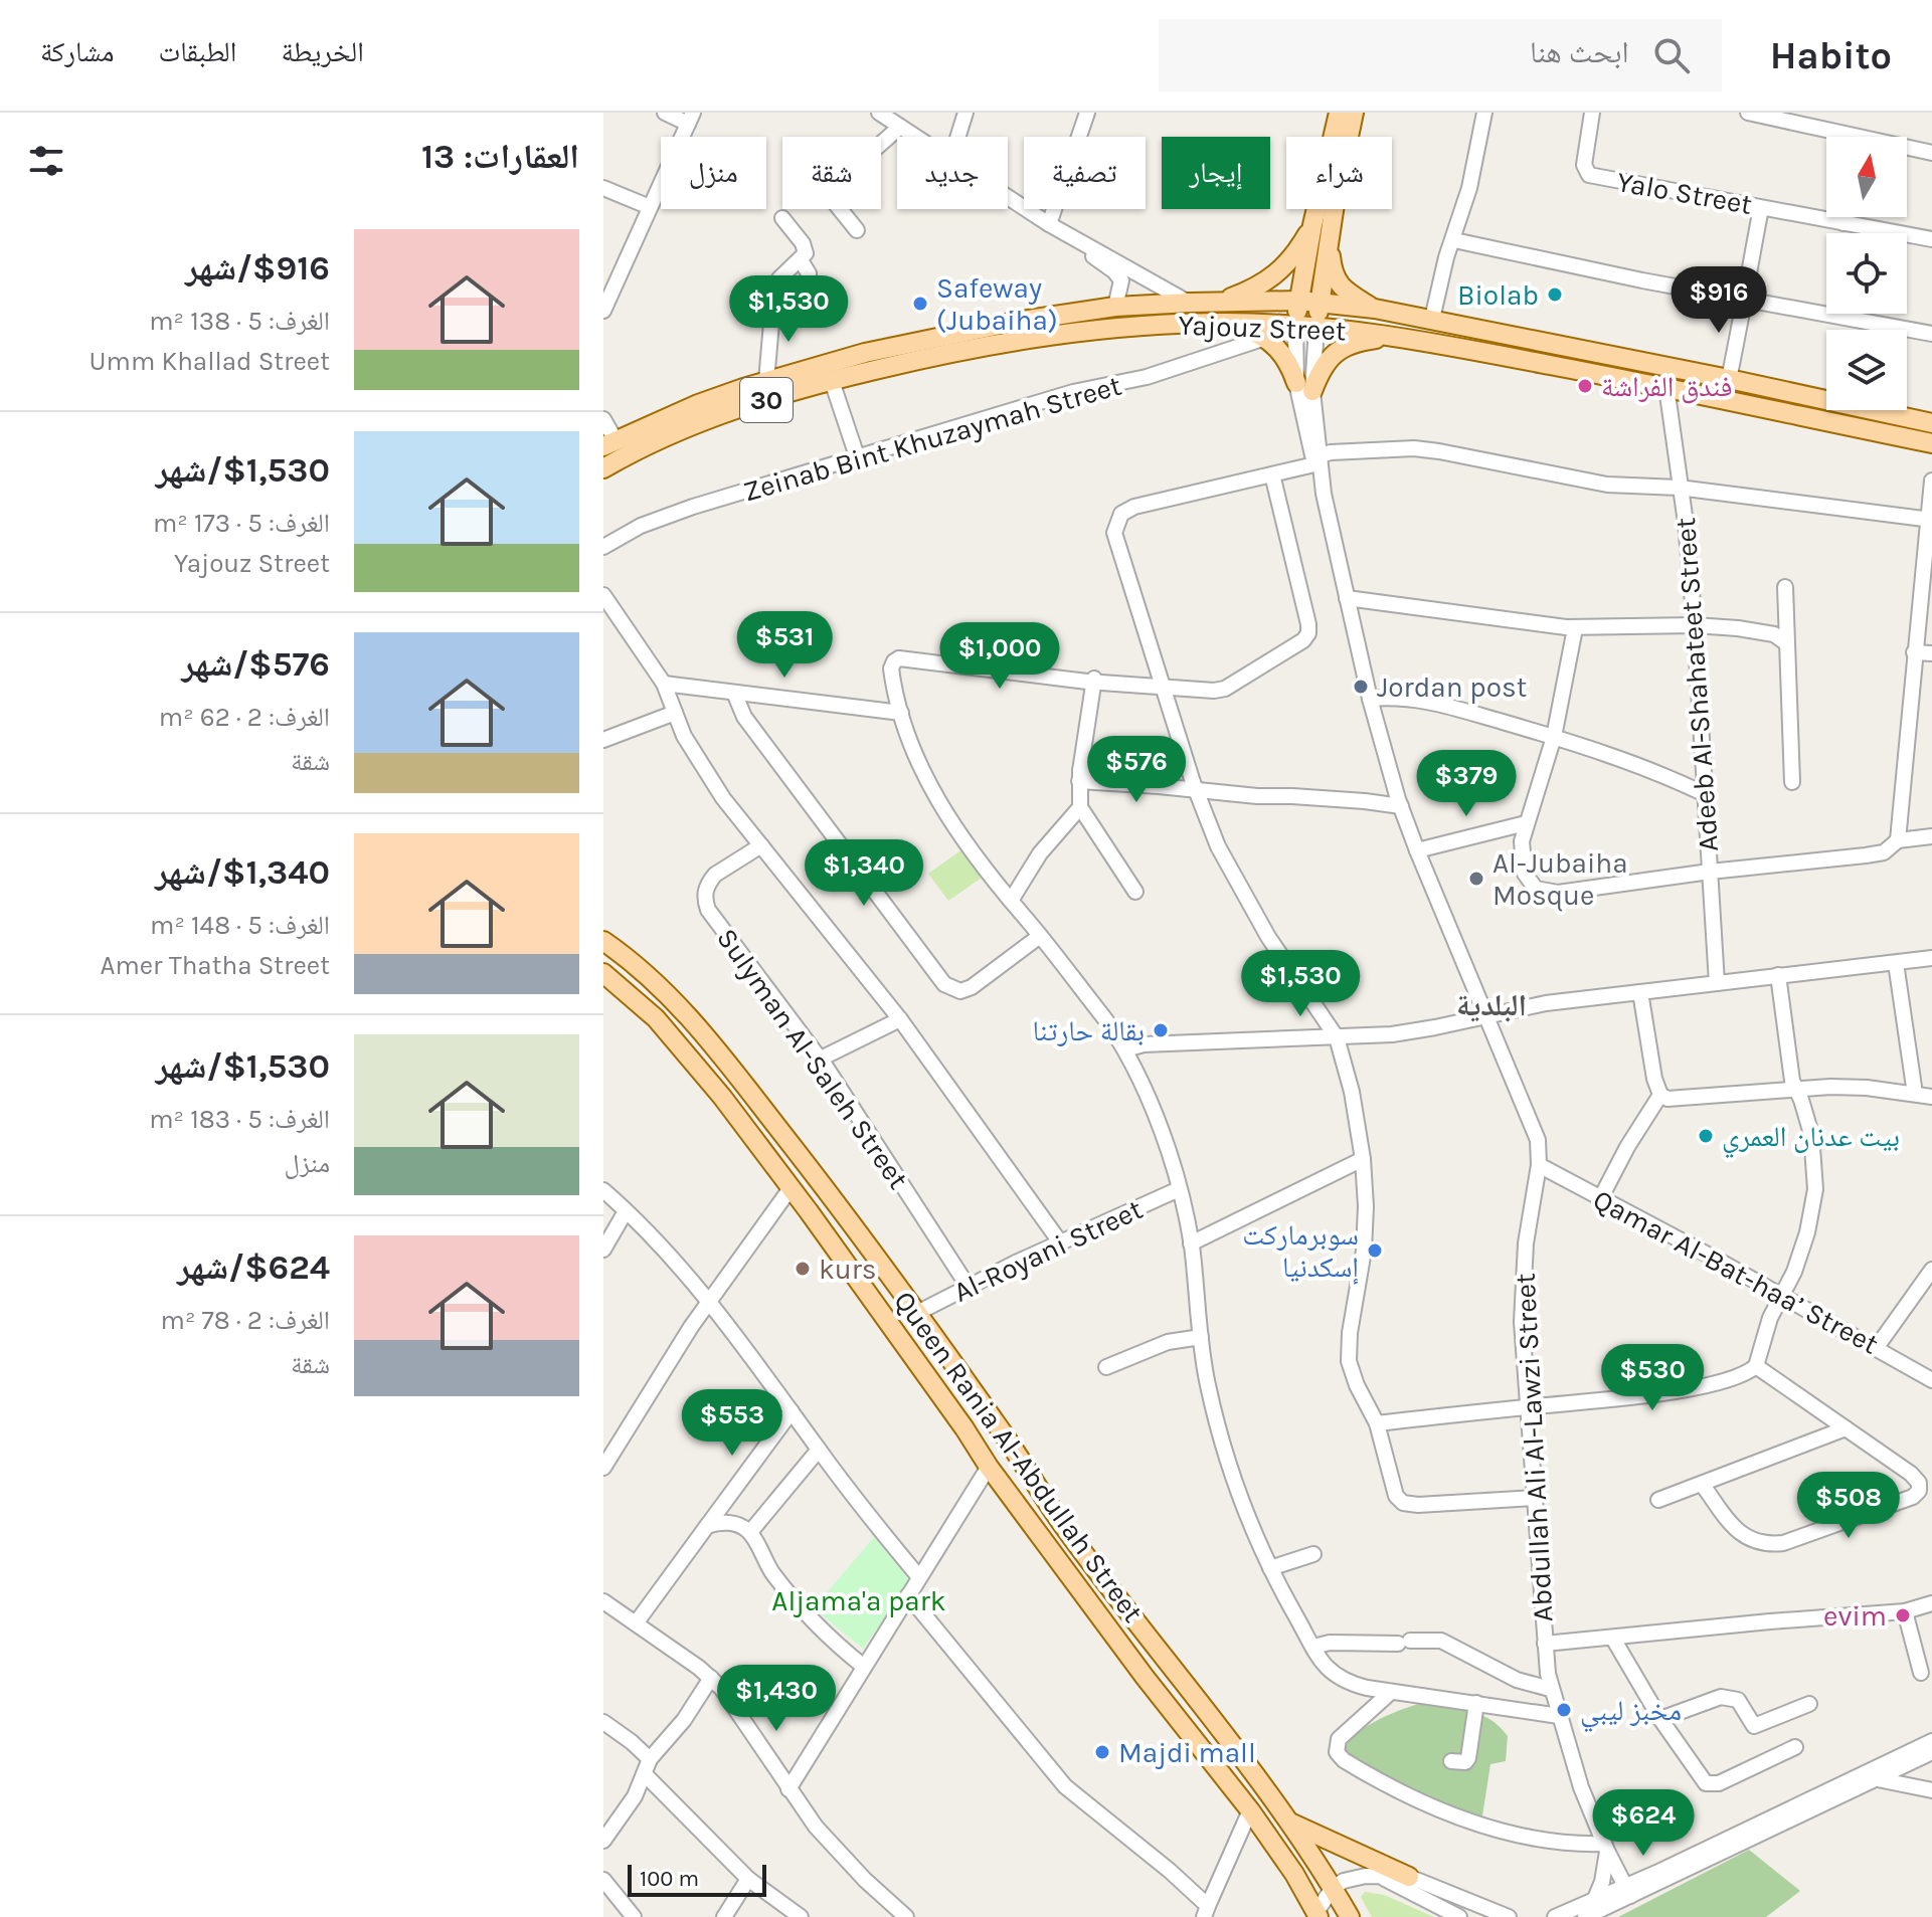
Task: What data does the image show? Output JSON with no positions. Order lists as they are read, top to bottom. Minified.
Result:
{"streets":{"main road":["Yajouz Street","30","Queen Rania Al-Abdullah Street"],"street":["Yalo Street","Zeinab Bint Khuzaymah Street","Adeeb Al-Shahateet Street","Sulyman Al-Saleh Street","Al-Royani Street","Qamar Al-Bat-haa’ Street","Abdullah Ali Al-Lawzi Street"]},"crossings":[["Yajouz Street","Adeeb Al-Shahateet Street"],["Yajouz Street","Abdullah Ali Al-Lawzi Street"],["Sulyman Al-Saleh Street","Al-Royani Street"],["Al-Royani Street","Queen Rania Al-Abdullah Street"],["Qamar Al-Bat-haa’ Street","Abdullah Ali Al-Lawzi Street"]],"districts":["البلدية"],"parks":["Aljama'a park"],"places":["Biolab","Safeway (Jubaiha)","فندق الفراشة","Jordan post","Al-Jubaiha Mosque","بقالة حارتنا","بيت عدنان العمري","سوبرماركت إسكدنيا","kurs","evim","مخبز ليبي","Majdi mall"],"scale_bar":"100 m","north":"top","page":{"header":"Habito","search":"ابحث هنا","nav":["الخريطة","الطبقات","مشاركة"],"heading":"العقارات: 13","chip":["شراء","إيجار","تصفية","جديد","شقة","منزل"],"list":[{"name":"$916/شهر","note":"الغرف: 5 · 138 m² · Umm Khallad Street"},{"name":"$1,530/شهر","note":"الغرف: 5 · 173 m² · Yajouz Street"},{"name":"$576/شهر","note":"الغرف: 2 · 62 m² · شقة"},{"name":"$1,340/شهر","note":"الغرف: 5 · 148 m² · Amer Thatha Street"},{"name":"$1,530/شهر","note":"الغرف: 5 · 183 m² · منزل"},{"name":"$624/شهر","note":"الغرف: 2 · 78 m² · شقة"}],"price":["$916","$1,530","$531","$1,000","$576","$379","$1,340","$1,530","$530","$553","$508","$1,430","$624"],"scale":"100 m"}}
